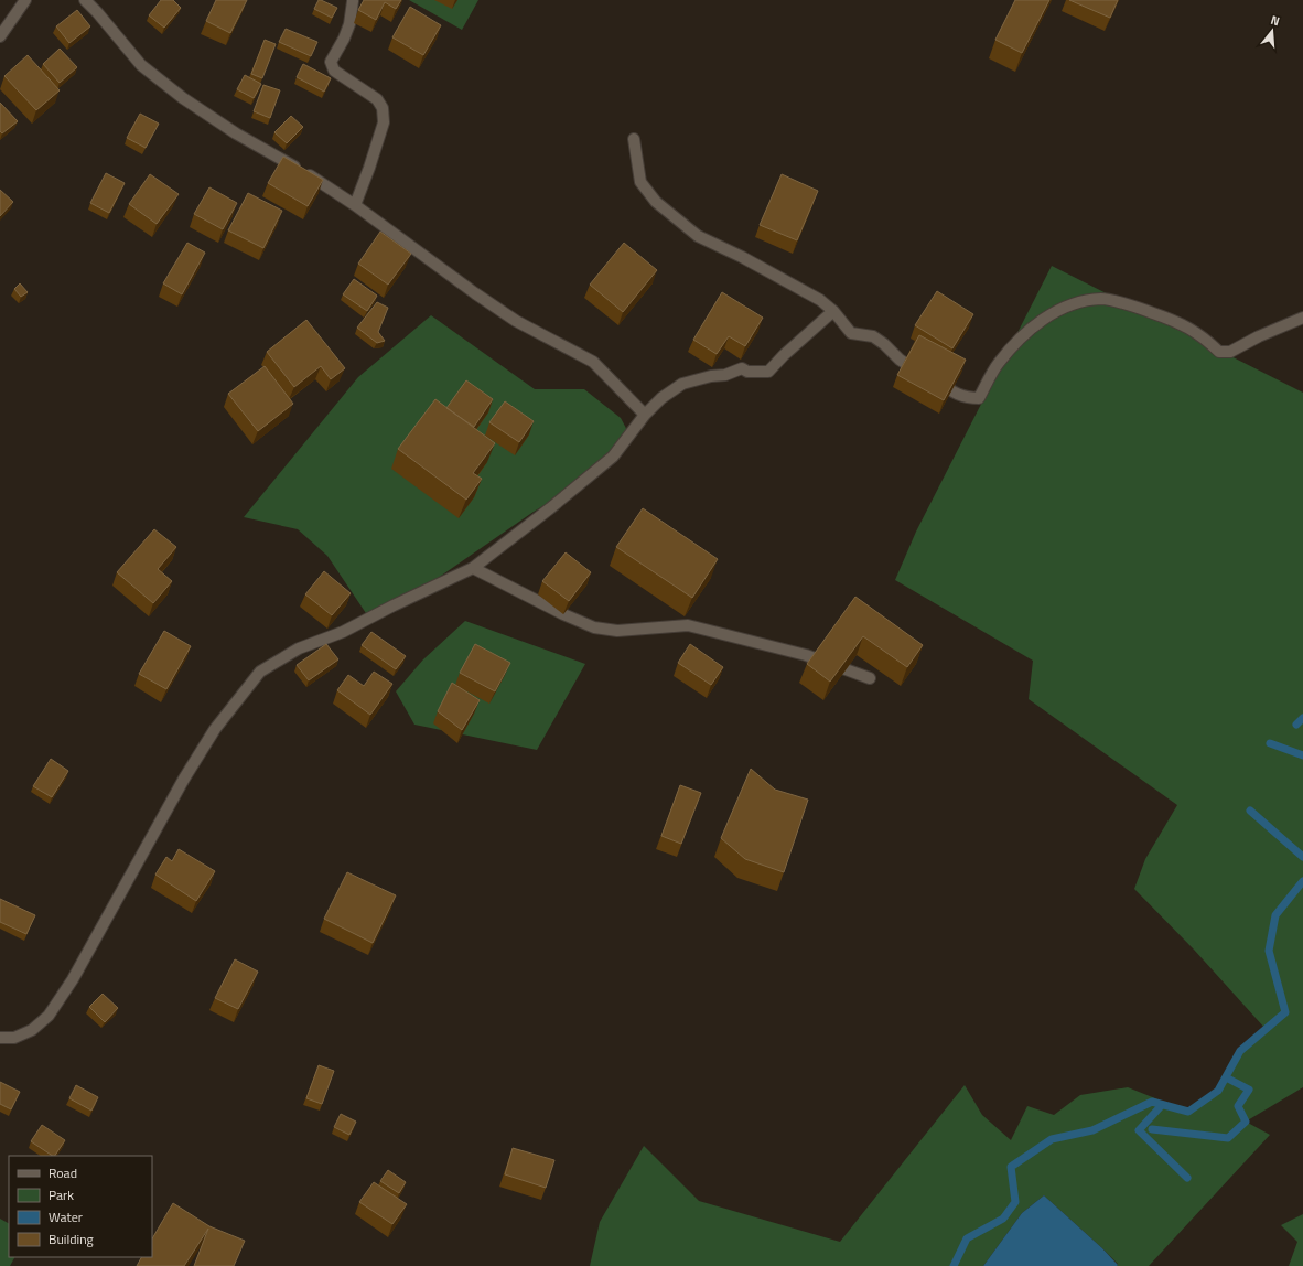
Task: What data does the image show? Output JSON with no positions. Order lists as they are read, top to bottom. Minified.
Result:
{"legend":["Road","Park","Water","Building"],"north":"top"}
